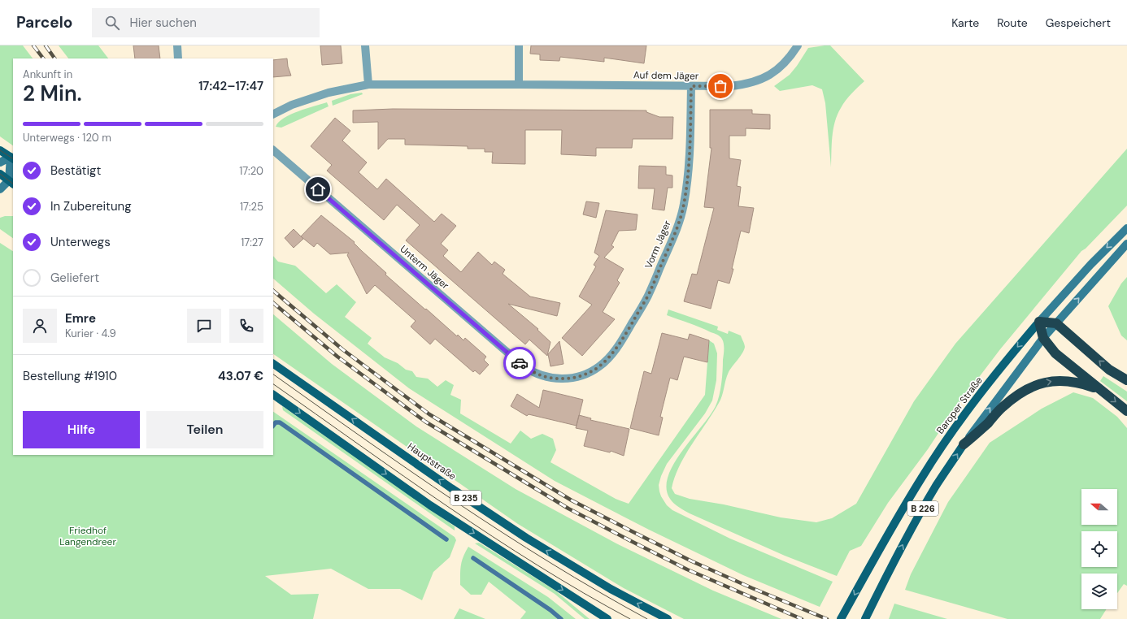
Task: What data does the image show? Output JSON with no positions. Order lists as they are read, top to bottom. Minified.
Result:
{"streets":{"main road":["Baroper Straße","Hauptstraße","B 235","B 226"],"street":["Auf dem Jäger","Vorm Jäger","Unterm Jäger"]},"crossings":[["Auf dem Jäger","Vorm Jäger"],["Vorm Jäger","Unterm Jäger"]],"parks":["Friedhof Langendreer"],"north":"left","page":{"header":"Parcelo","search":"Hier suchen","nav":["Karte","Route","Gespeichert"],"heading":["2 Min.","Ankunft in","17:42–17:47"],"panel":["Emre","Kurier · 4.9","Bestellung #1910","43.07 €"],"bar":"Unterwegs · 120 m","list":[["Bestätigt","17:20"],["In Zubereitung","17:25"],["Unterwegs","17:27"],"Geliefert"],"buttons":["Hilfe","Teilen"]}}
